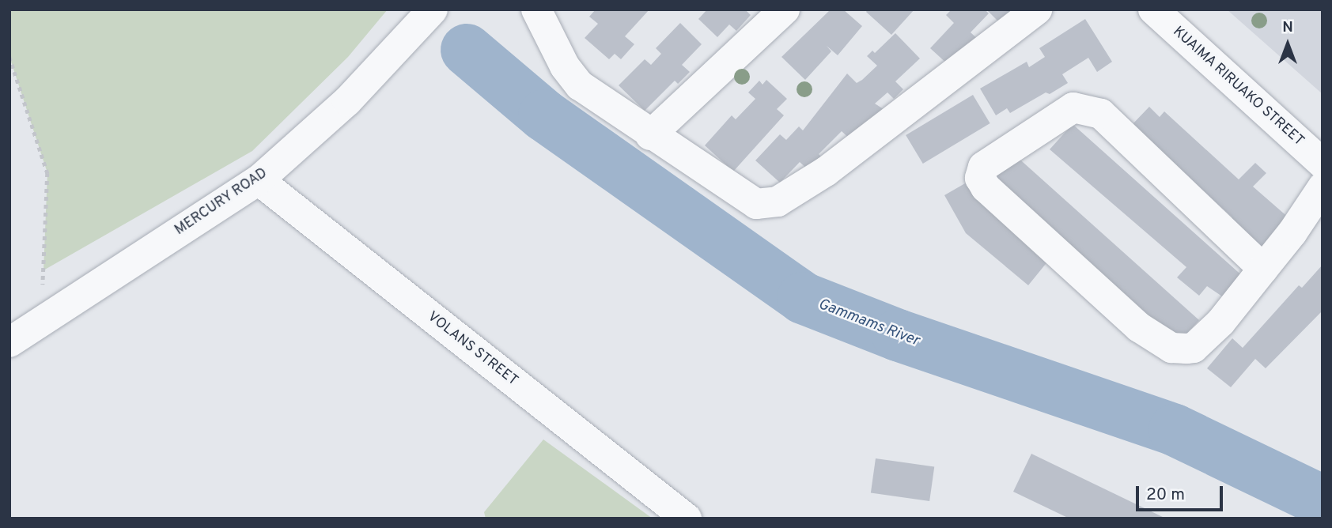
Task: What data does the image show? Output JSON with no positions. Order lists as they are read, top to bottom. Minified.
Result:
{"streets":{"street":["KUAIMA RIRUAKO STREET","MERCURY ROAD","VOLANS STREET"]},"crossings":[["MERCURY ROAD","VOLANS STREET"]],"water":["Gammams River"],"scale_bar":"20 m","north":"top"}
